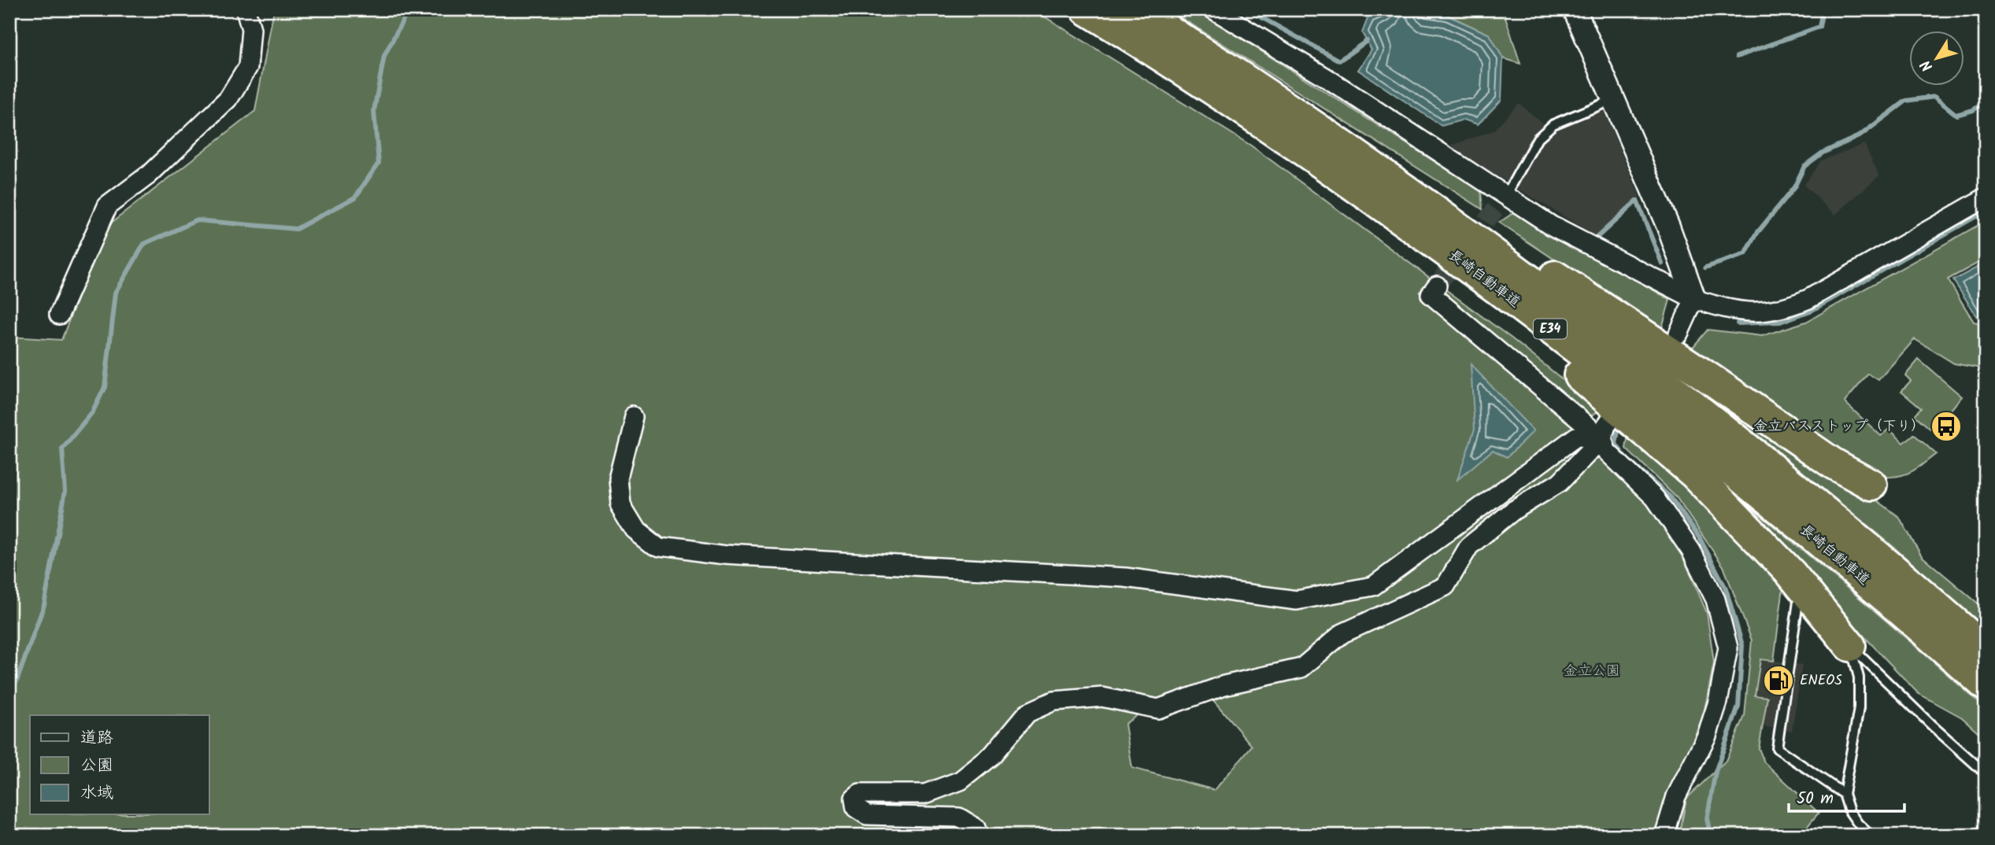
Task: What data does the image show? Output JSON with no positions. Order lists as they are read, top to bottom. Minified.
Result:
{"streets":{"highway":["長崎自動車道","E34"]},"parks":["金立公園"],"places":{"bus stop":["金立バスストップ（下り）"],"fuel station":["ENEOS"]},"legend":["道路","公園","水域"],"scale_bar":"50 m","north":"bottom left"}
